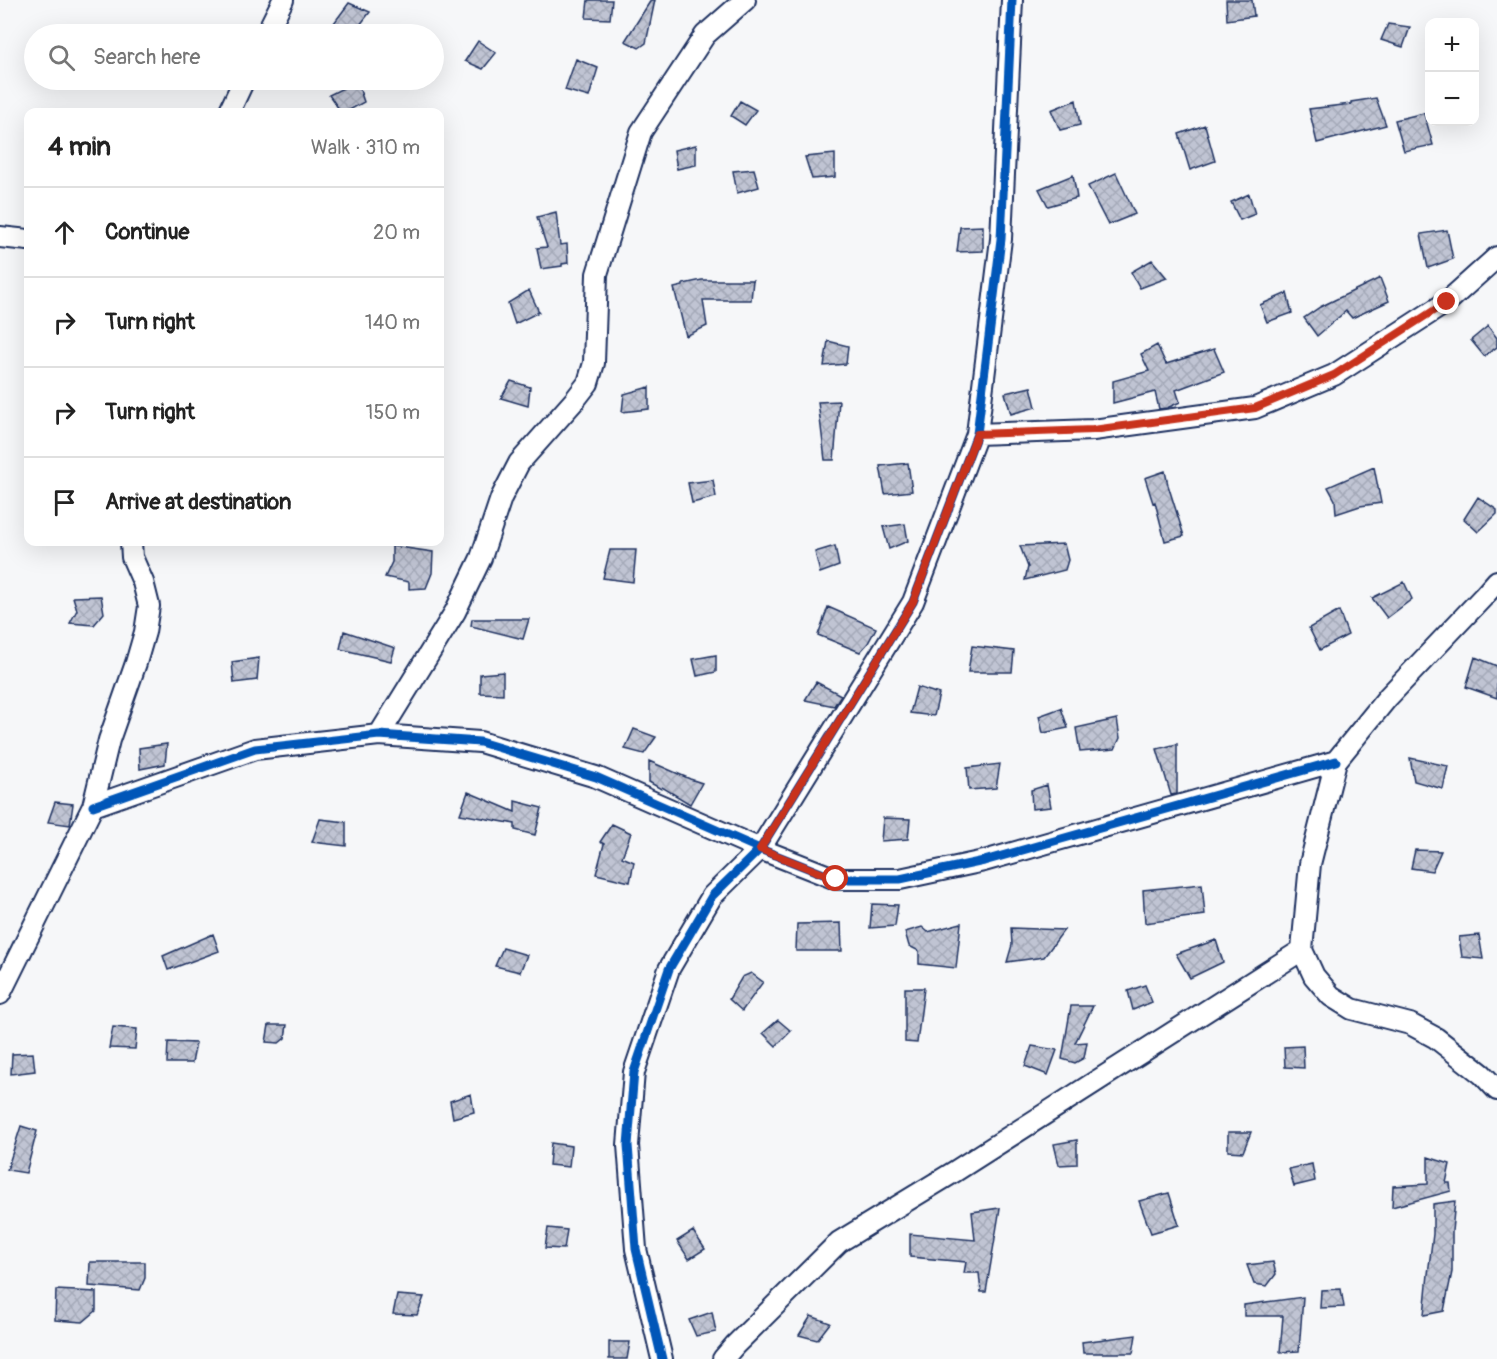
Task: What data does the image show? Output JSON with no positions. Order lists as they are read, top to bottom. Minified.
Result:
{"page":{"map_buttons":["+","−"],"search":"Search here","heading":["4 min","Walk · 310 m"],"list":[["Continue","20 m"],["Turn right","140 m"],["Turn right","150 m"],"Arrive at destination"]}}
